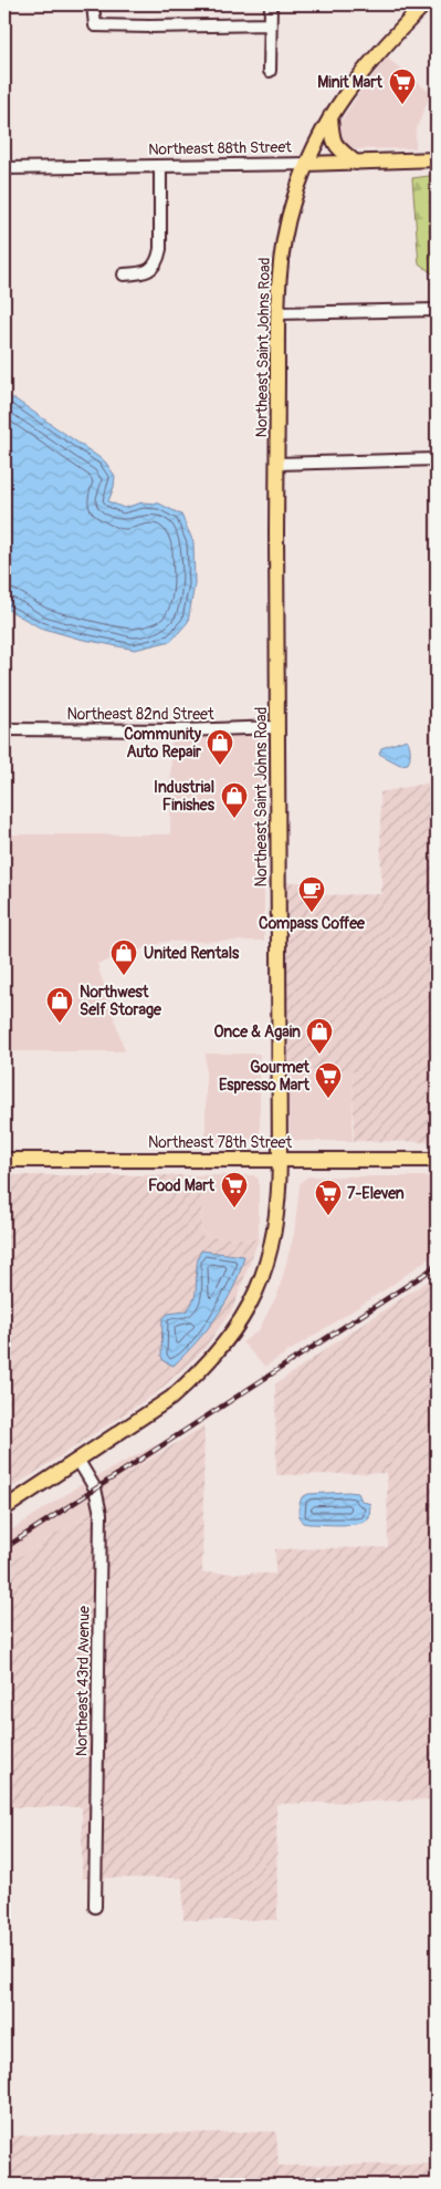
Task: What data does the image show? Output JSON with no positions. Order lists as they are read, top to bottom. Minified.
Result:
{"streets":{"main road":["Northeast 88th Street","Northeast Saint Johns Road","Northeast 78th Street"],"street":["Northeast 82nd Street","Northeast 43rd Avenue"]},"crossings":[["Northeast 88th Street","Northeast Saint Johns Road"],["Northeast Saint Johns Road","Northeast 82nd Street"],["Northeast Saint Johns Road","Northeast 78th Street"],["Northeast Saint Johns Road","Northeast 43rd Avenue"]],"places":{"supermarket":["Minit Mart","Gourmet Espresso Mart","Food Mart","7-Eleven"],"shop":["Community Auto Repair","Industrial Finishes","United Rentals","Northwest Self Storage","Once & Again"],"cafe":["Compass Coffee"]}}
